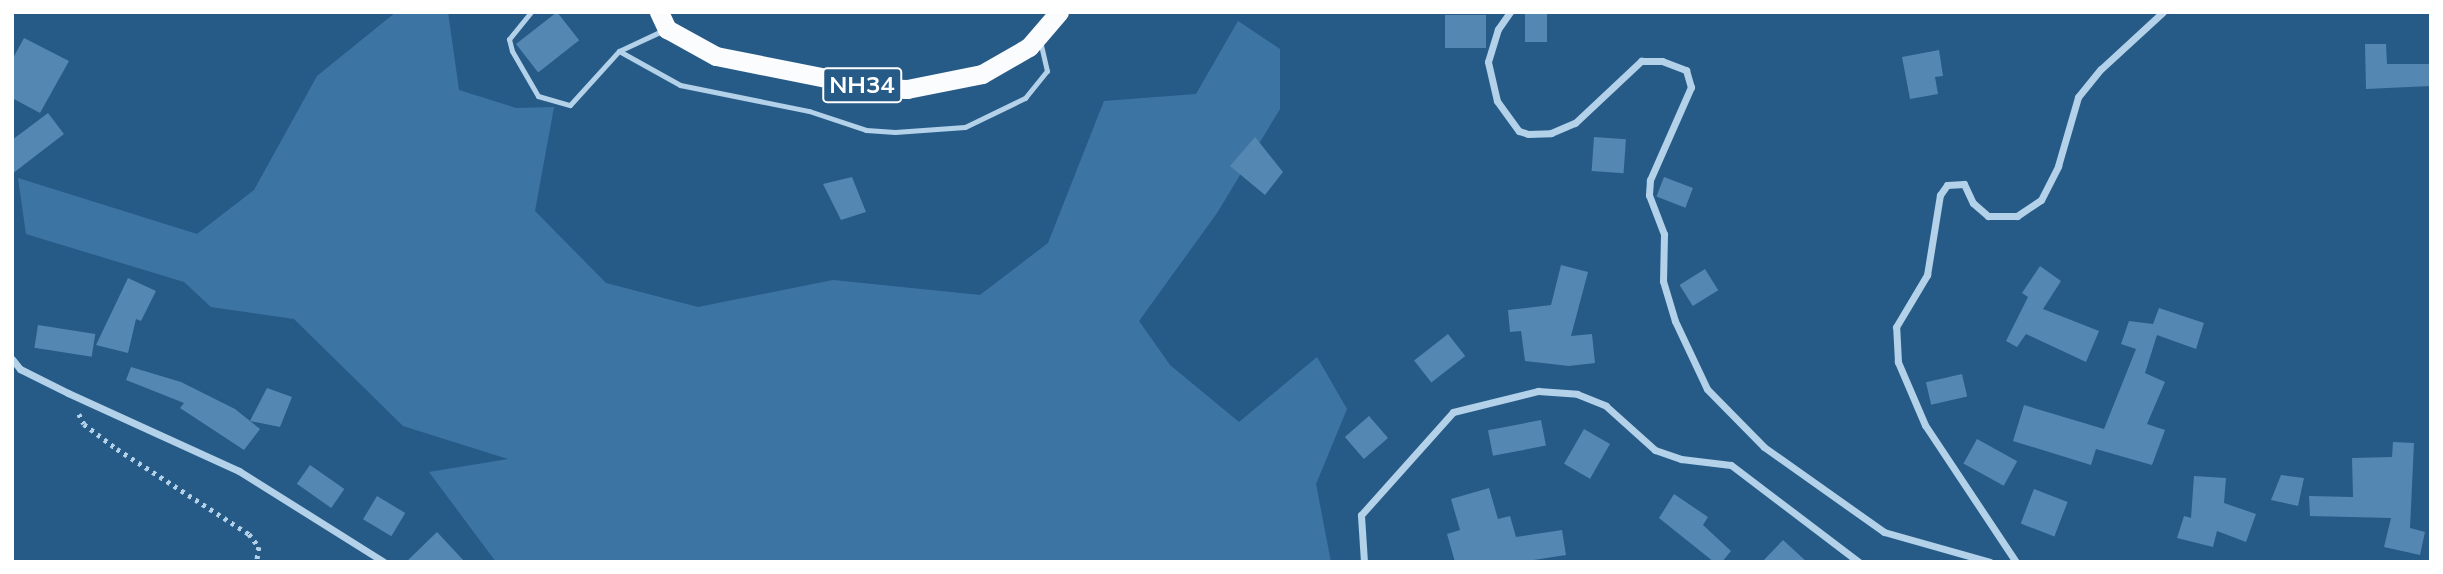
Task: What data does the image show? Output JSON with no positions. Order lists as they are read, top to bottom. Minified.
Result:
{"streets":{"highway":["NH34"]}}
